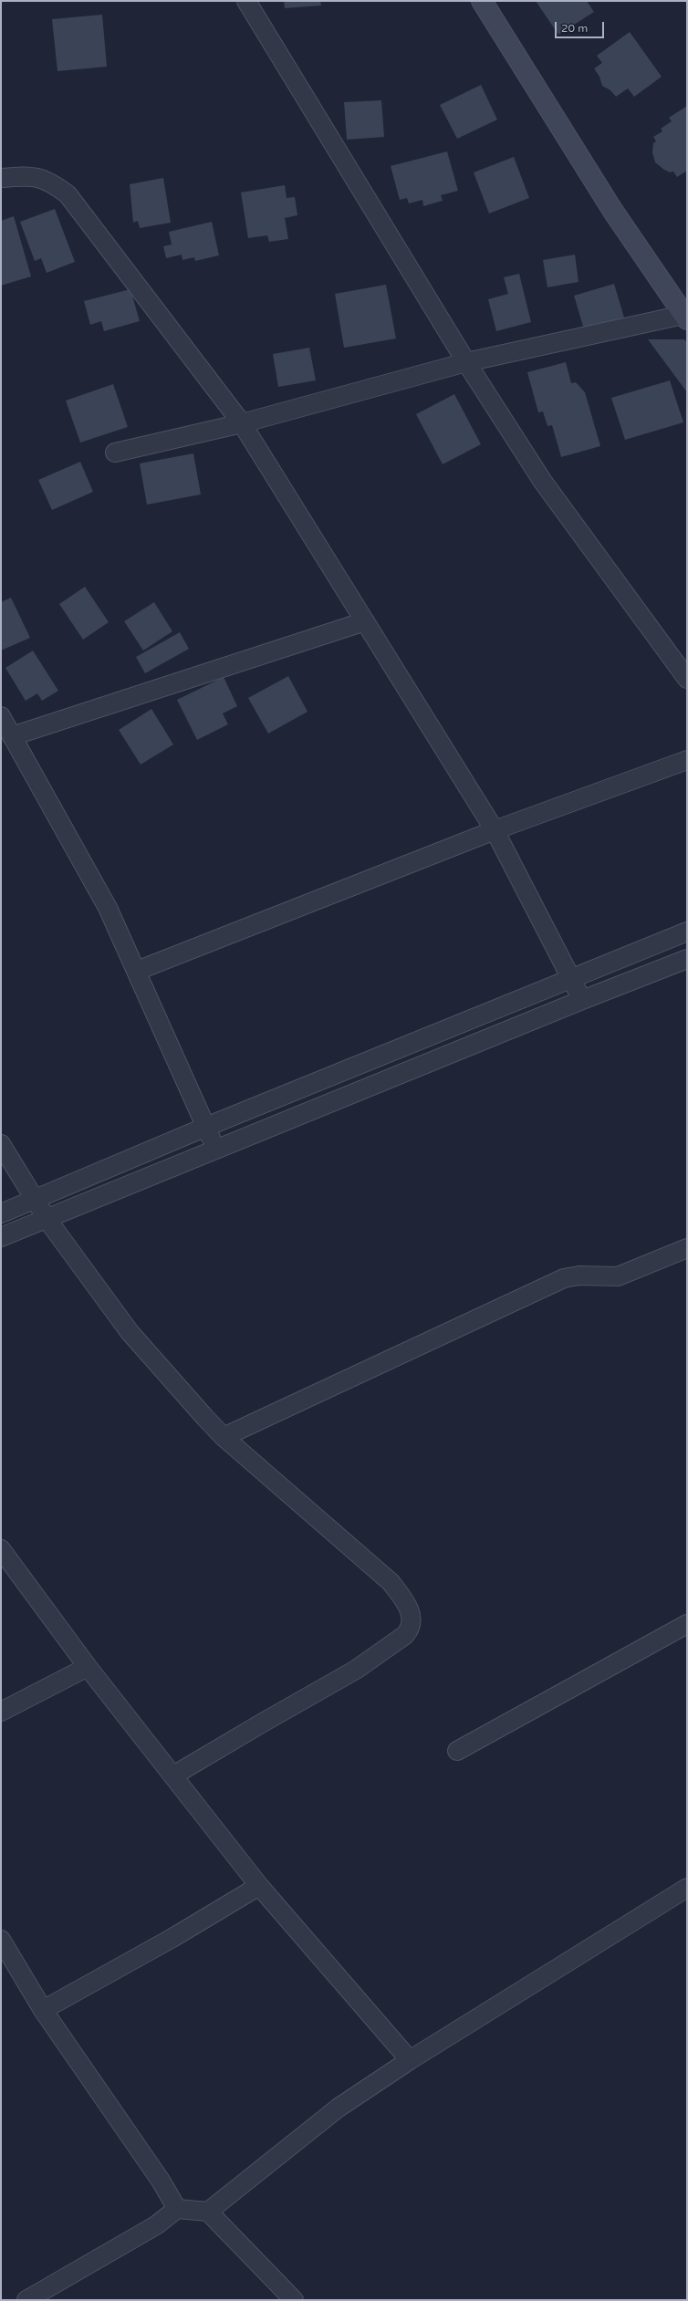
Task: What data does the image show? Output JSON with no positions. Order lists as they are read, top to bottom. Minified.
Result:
{"scale_bar":"20 m"}
